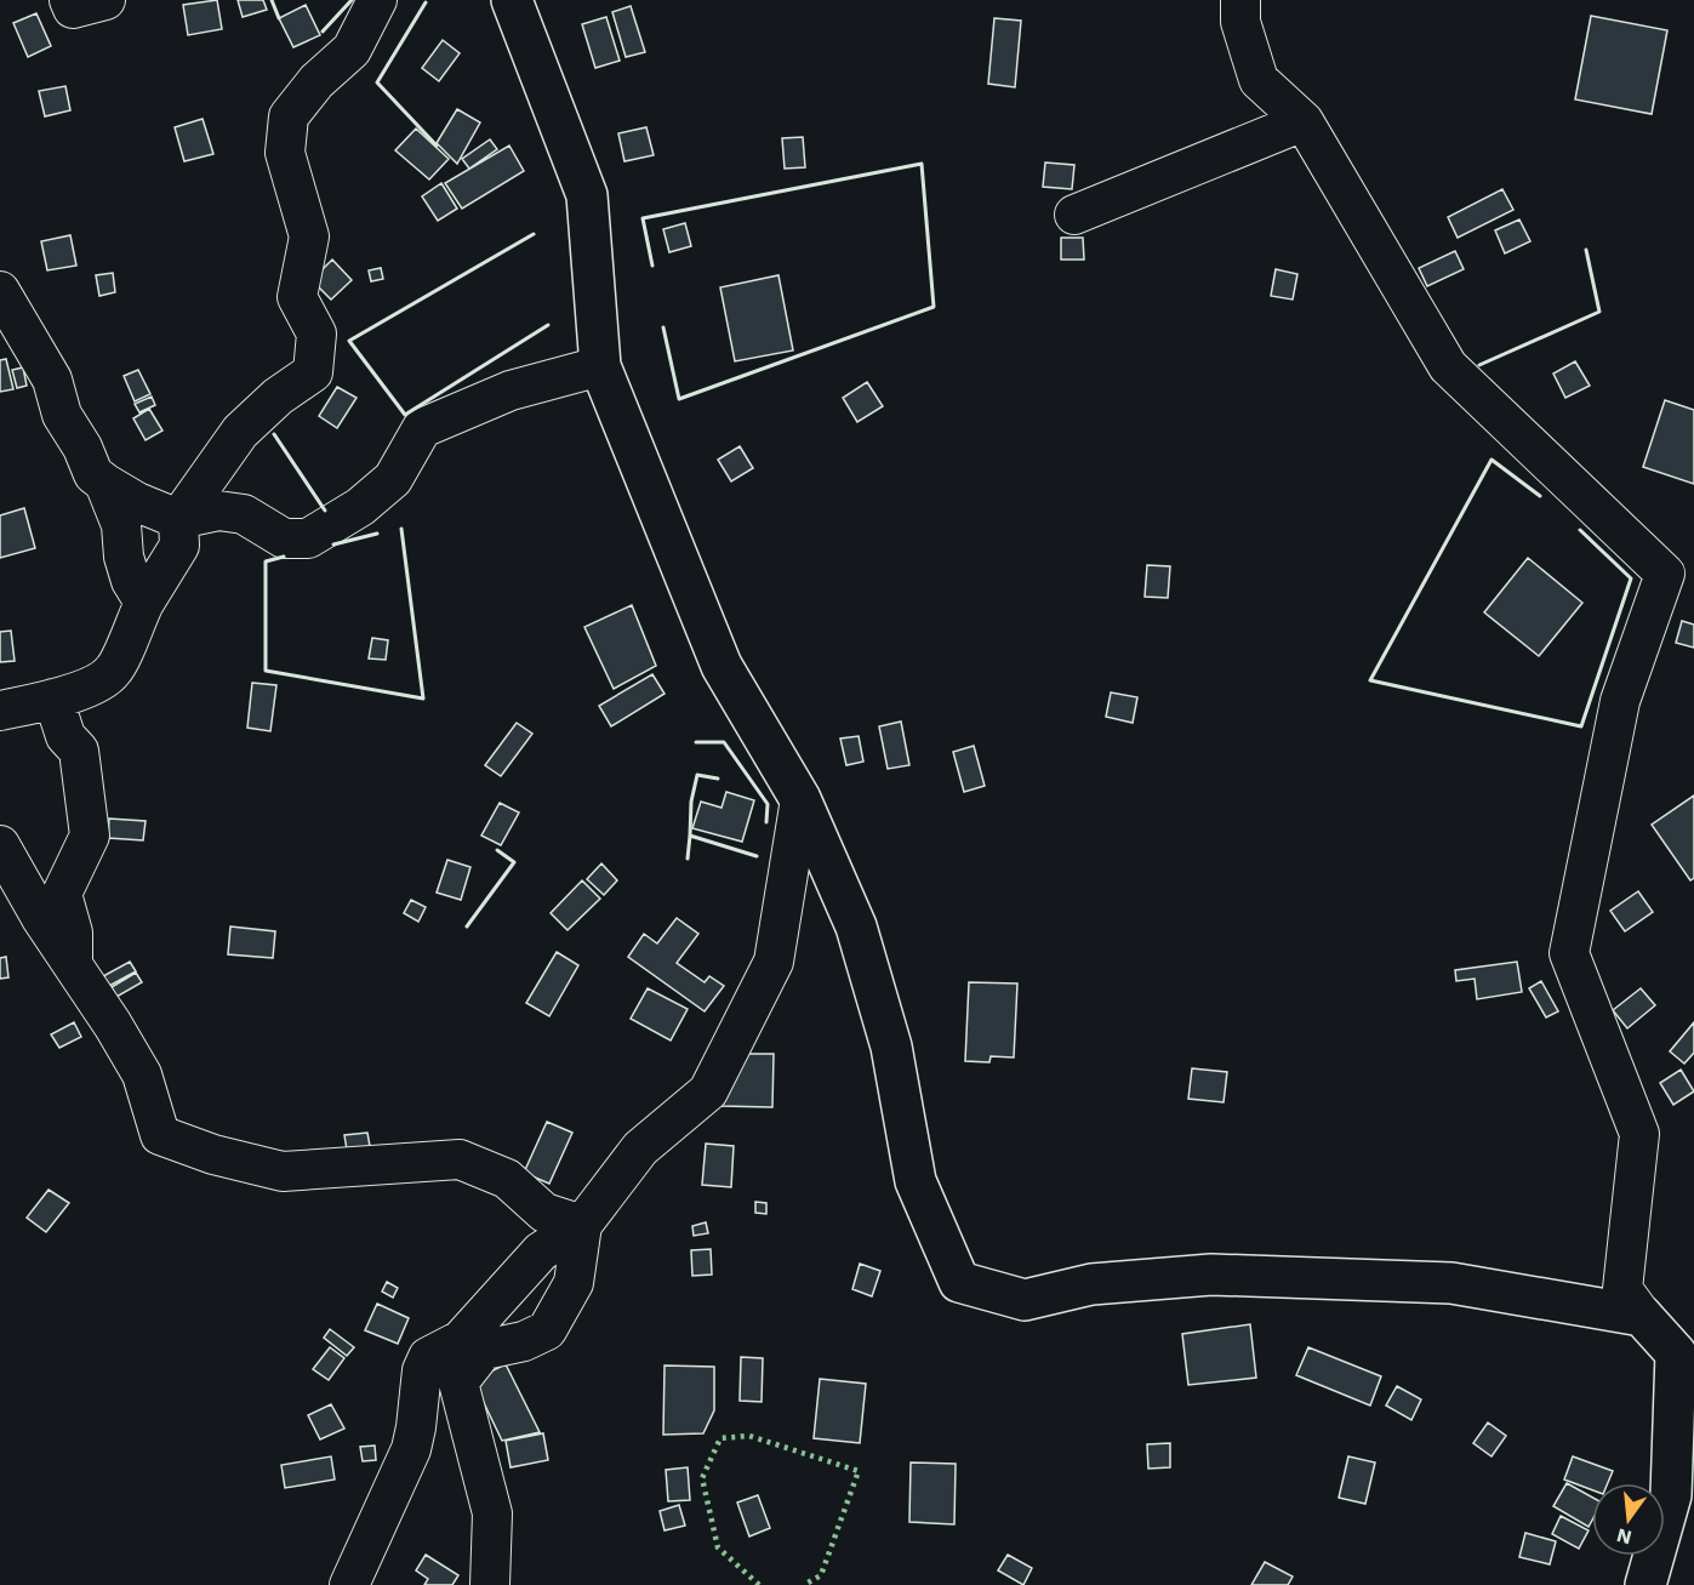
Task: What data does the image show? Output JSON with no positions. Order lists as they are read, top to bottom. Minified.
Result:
{"north":"bottom"}
